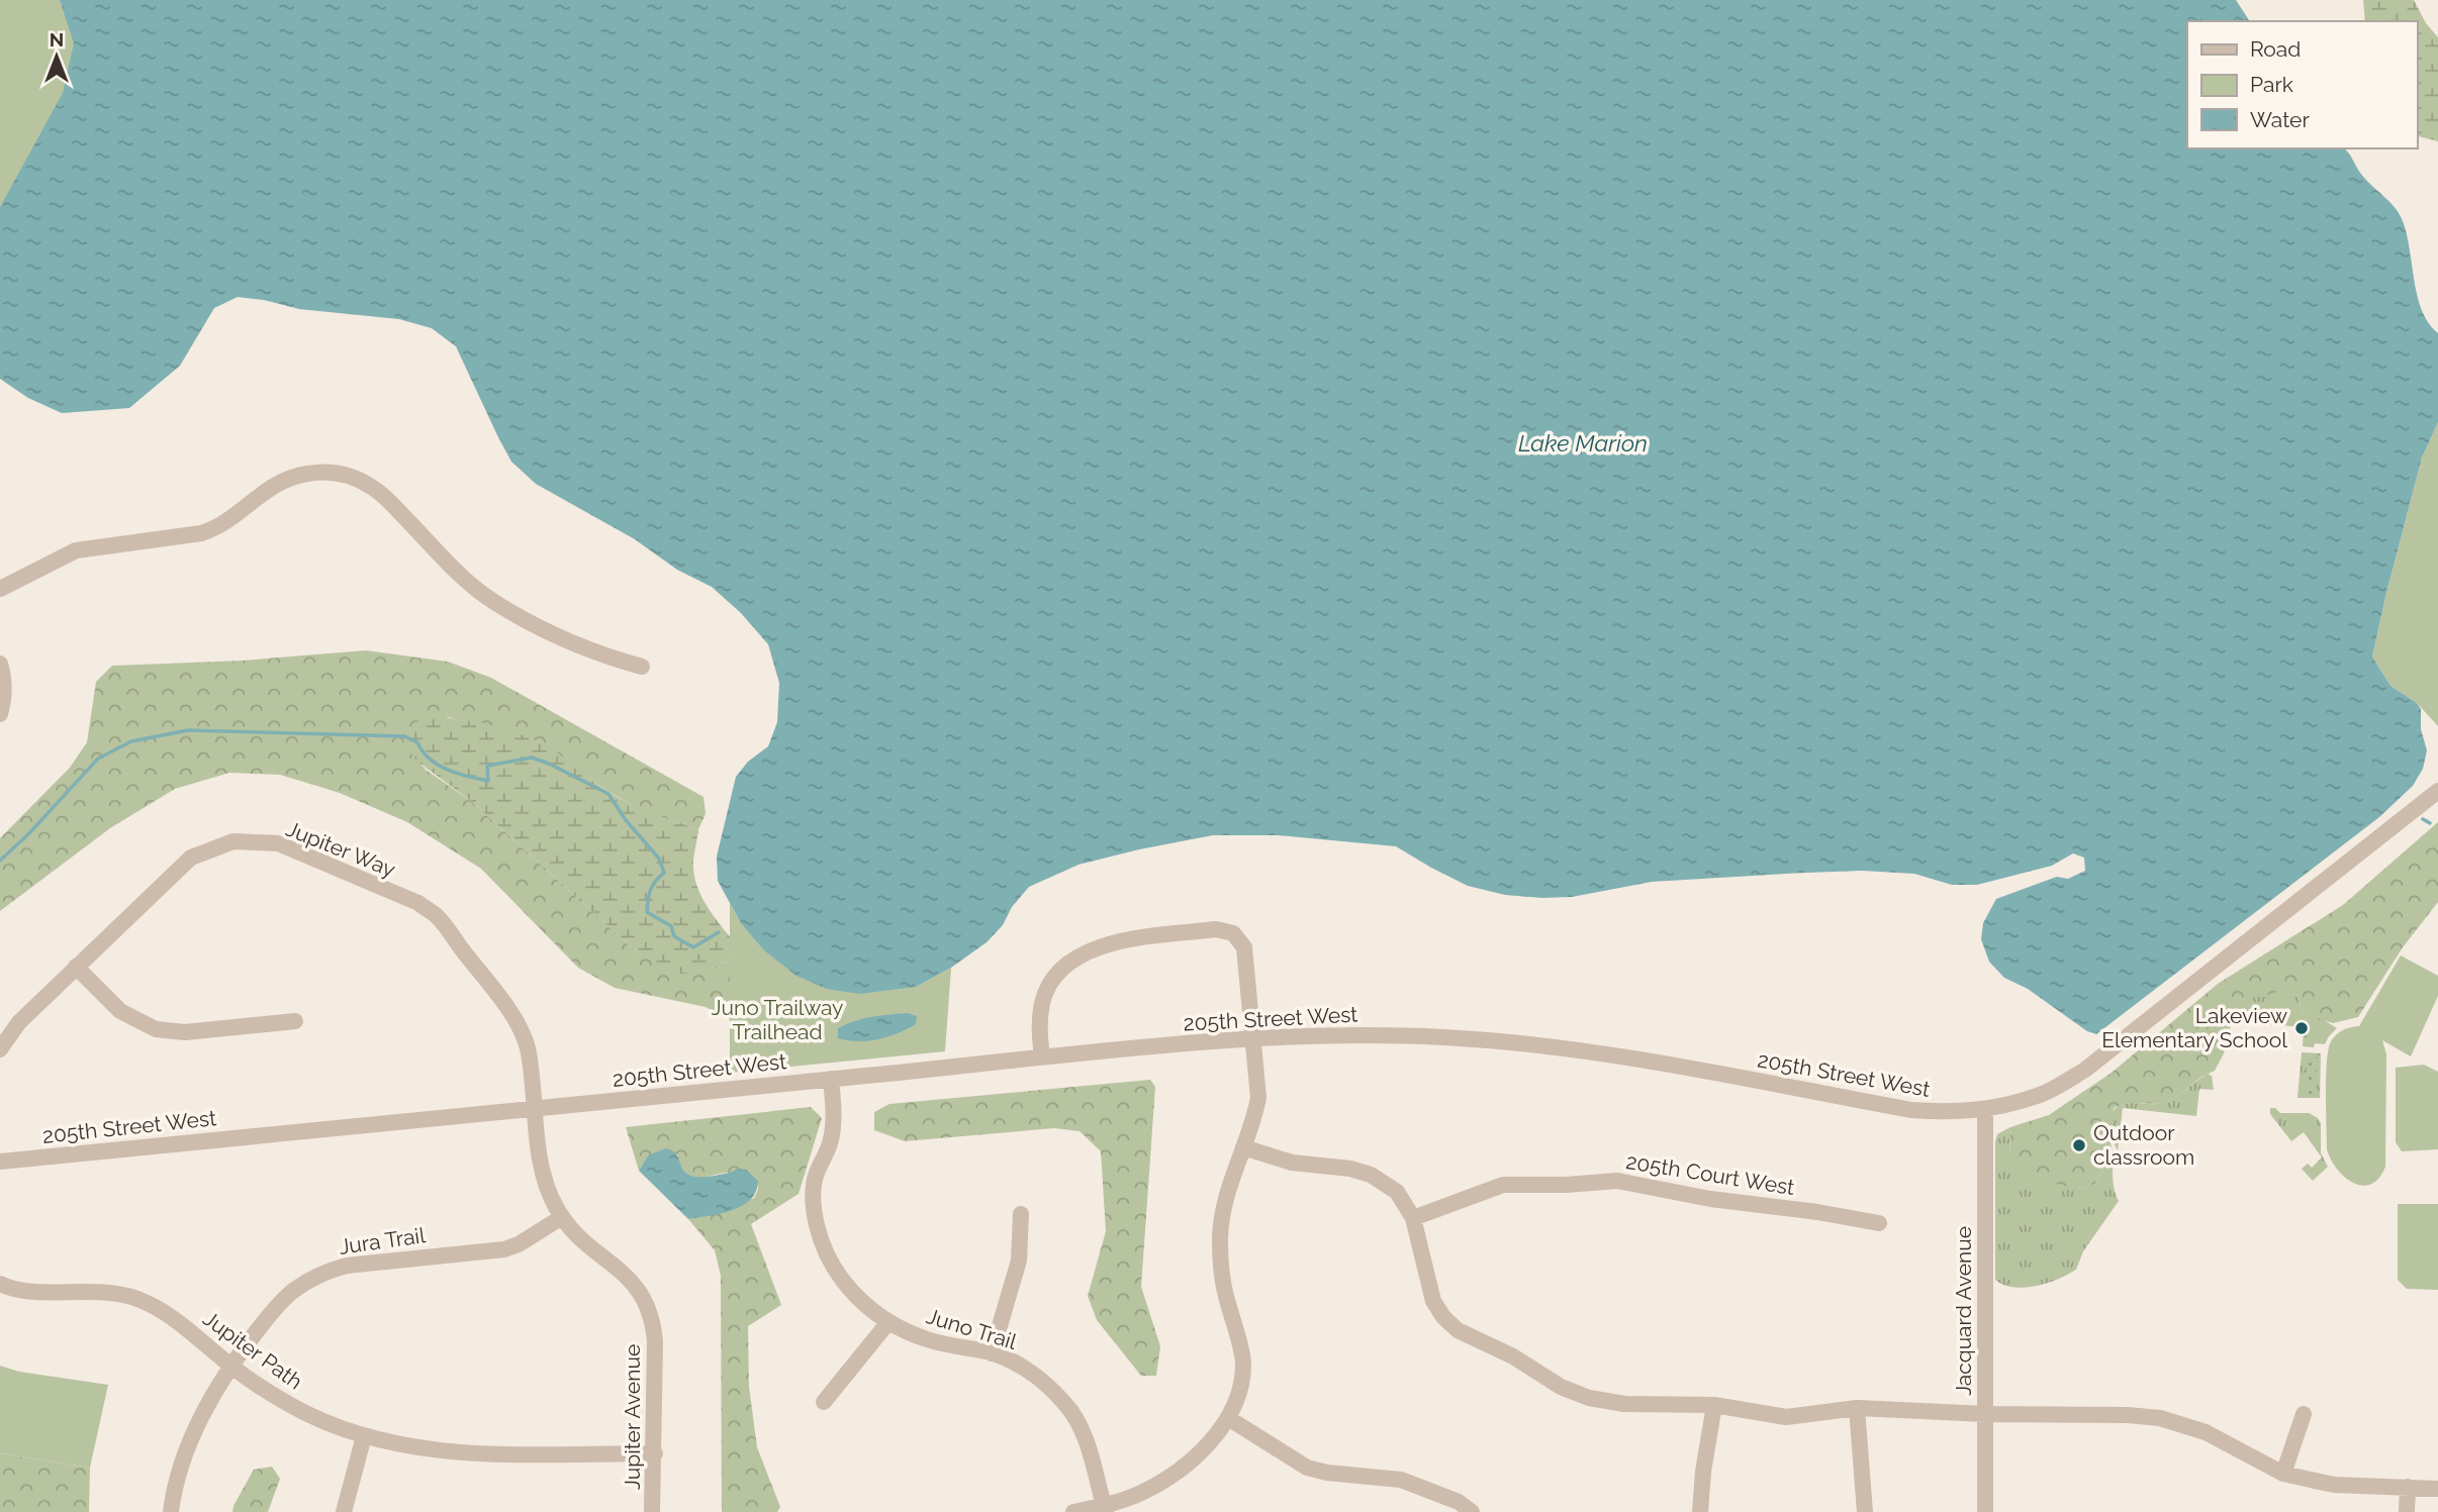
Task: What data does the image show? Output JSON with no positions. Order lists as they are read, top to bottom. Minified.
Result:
{"streets":{"street":["Jupiter Way","205th Street West","205th Court West","Jura Trail","Jacquard Avenue","Juno Trail","Jupiter Path","Jupiter Avenue"]},"crossings":[["Jupiter Way","205th Street West"],["Jupiter Way","Jupiter Avenue"],["205th Street West","Jacquard Avenue"],["205th Street West","Juno Trail"],["205th Street West","Jupiter Avenue"],["Jura Trail","Jupiter Path"],["Jura Trail","Jupiter Avenue"],["Jupiter Path","Jupiter Avenue"]],"water":["Lake Marion"],"parks":["Juno Trailway Trailhead"],"places":["Lakeview Elementary School","Outdoor classroom"],"legend":["Road","Park","Water"],"north":"top"}
